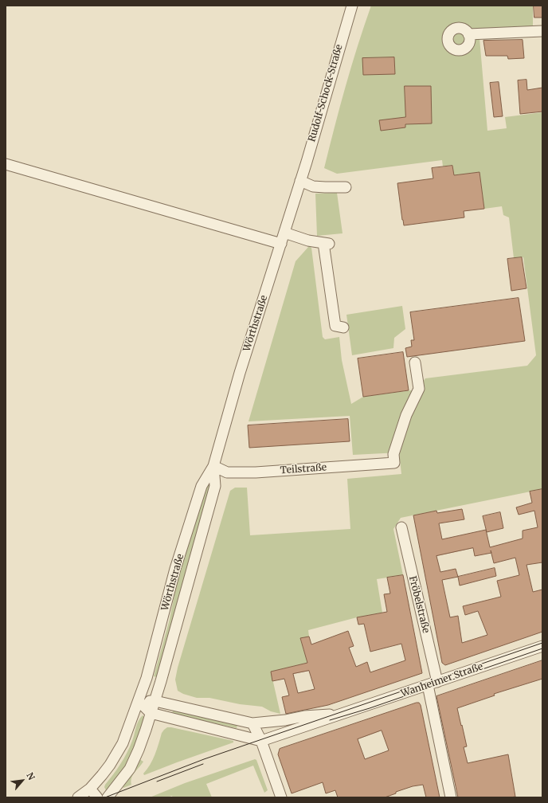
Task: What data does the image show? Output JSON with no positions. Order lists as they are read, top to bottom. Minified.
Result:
{"streets":{"street":["Rudolf-Schock-Straße","Wörthstraße","Teilstraße","Fröbelstraße","Wanheimer Straße"]},"crossings":[["Rudolf-Schock-Straße","Wörthstraße"],["Wörthstraße","Teilstraße"],["Wörthstraße","Wanheimer Straße"],["Fröbelstraße","Wanheimer Straße"]],"north":"top right"}
